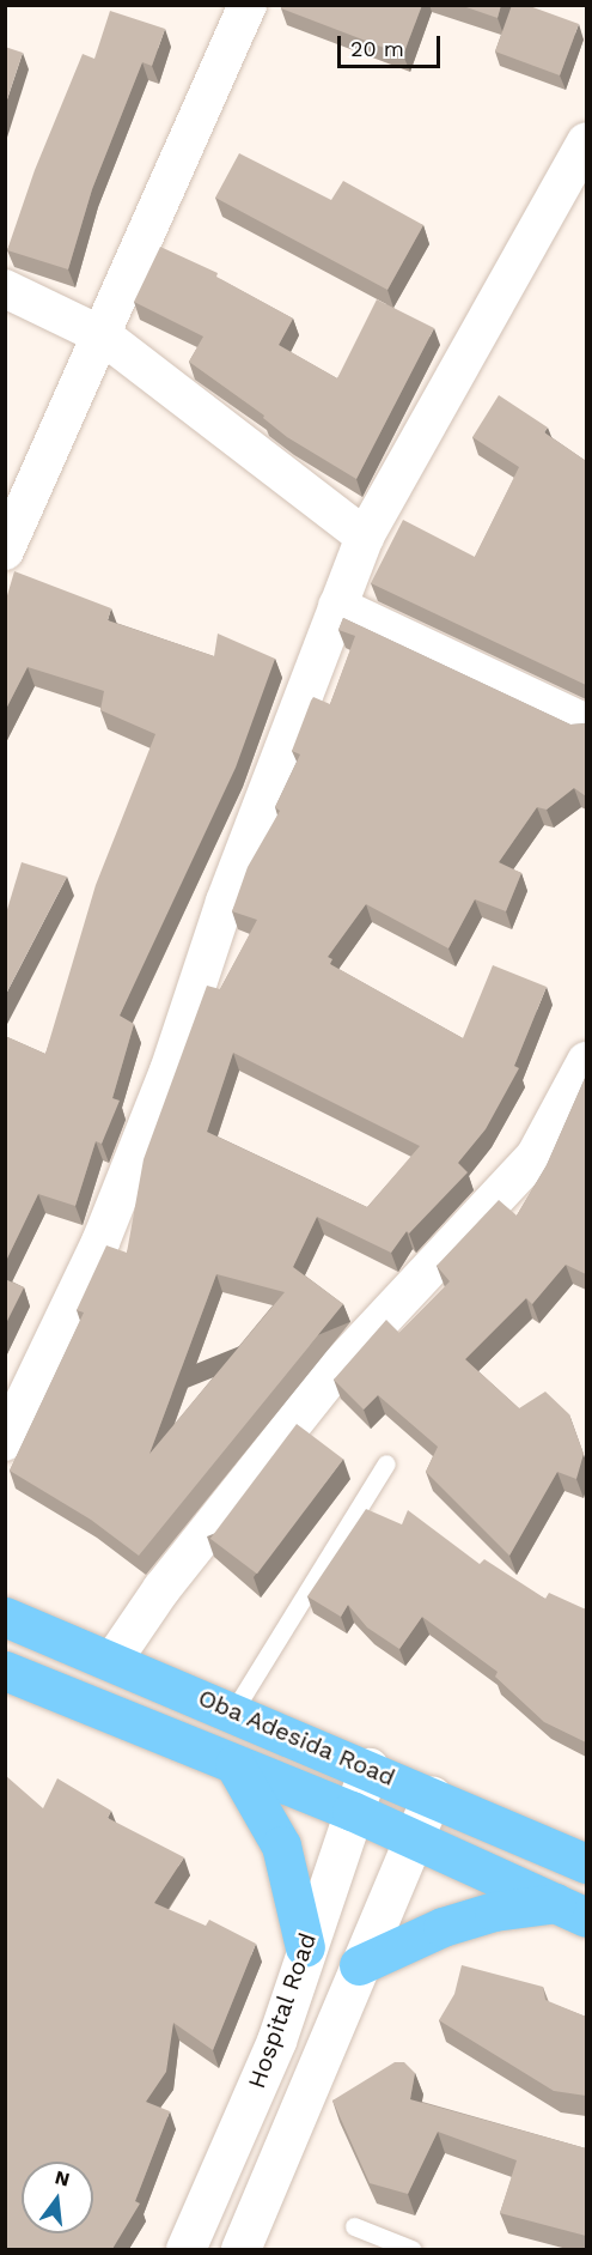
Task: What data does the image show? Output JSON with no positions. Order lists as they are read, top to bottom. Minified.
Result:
{"streets":{"main road":["Oba Adesida Road"],"street":["Hospital Road"]},"crossings":[["Oba Adesida Road","Hospital Road"]],"scale_bar":"20 m","north":"top"}
